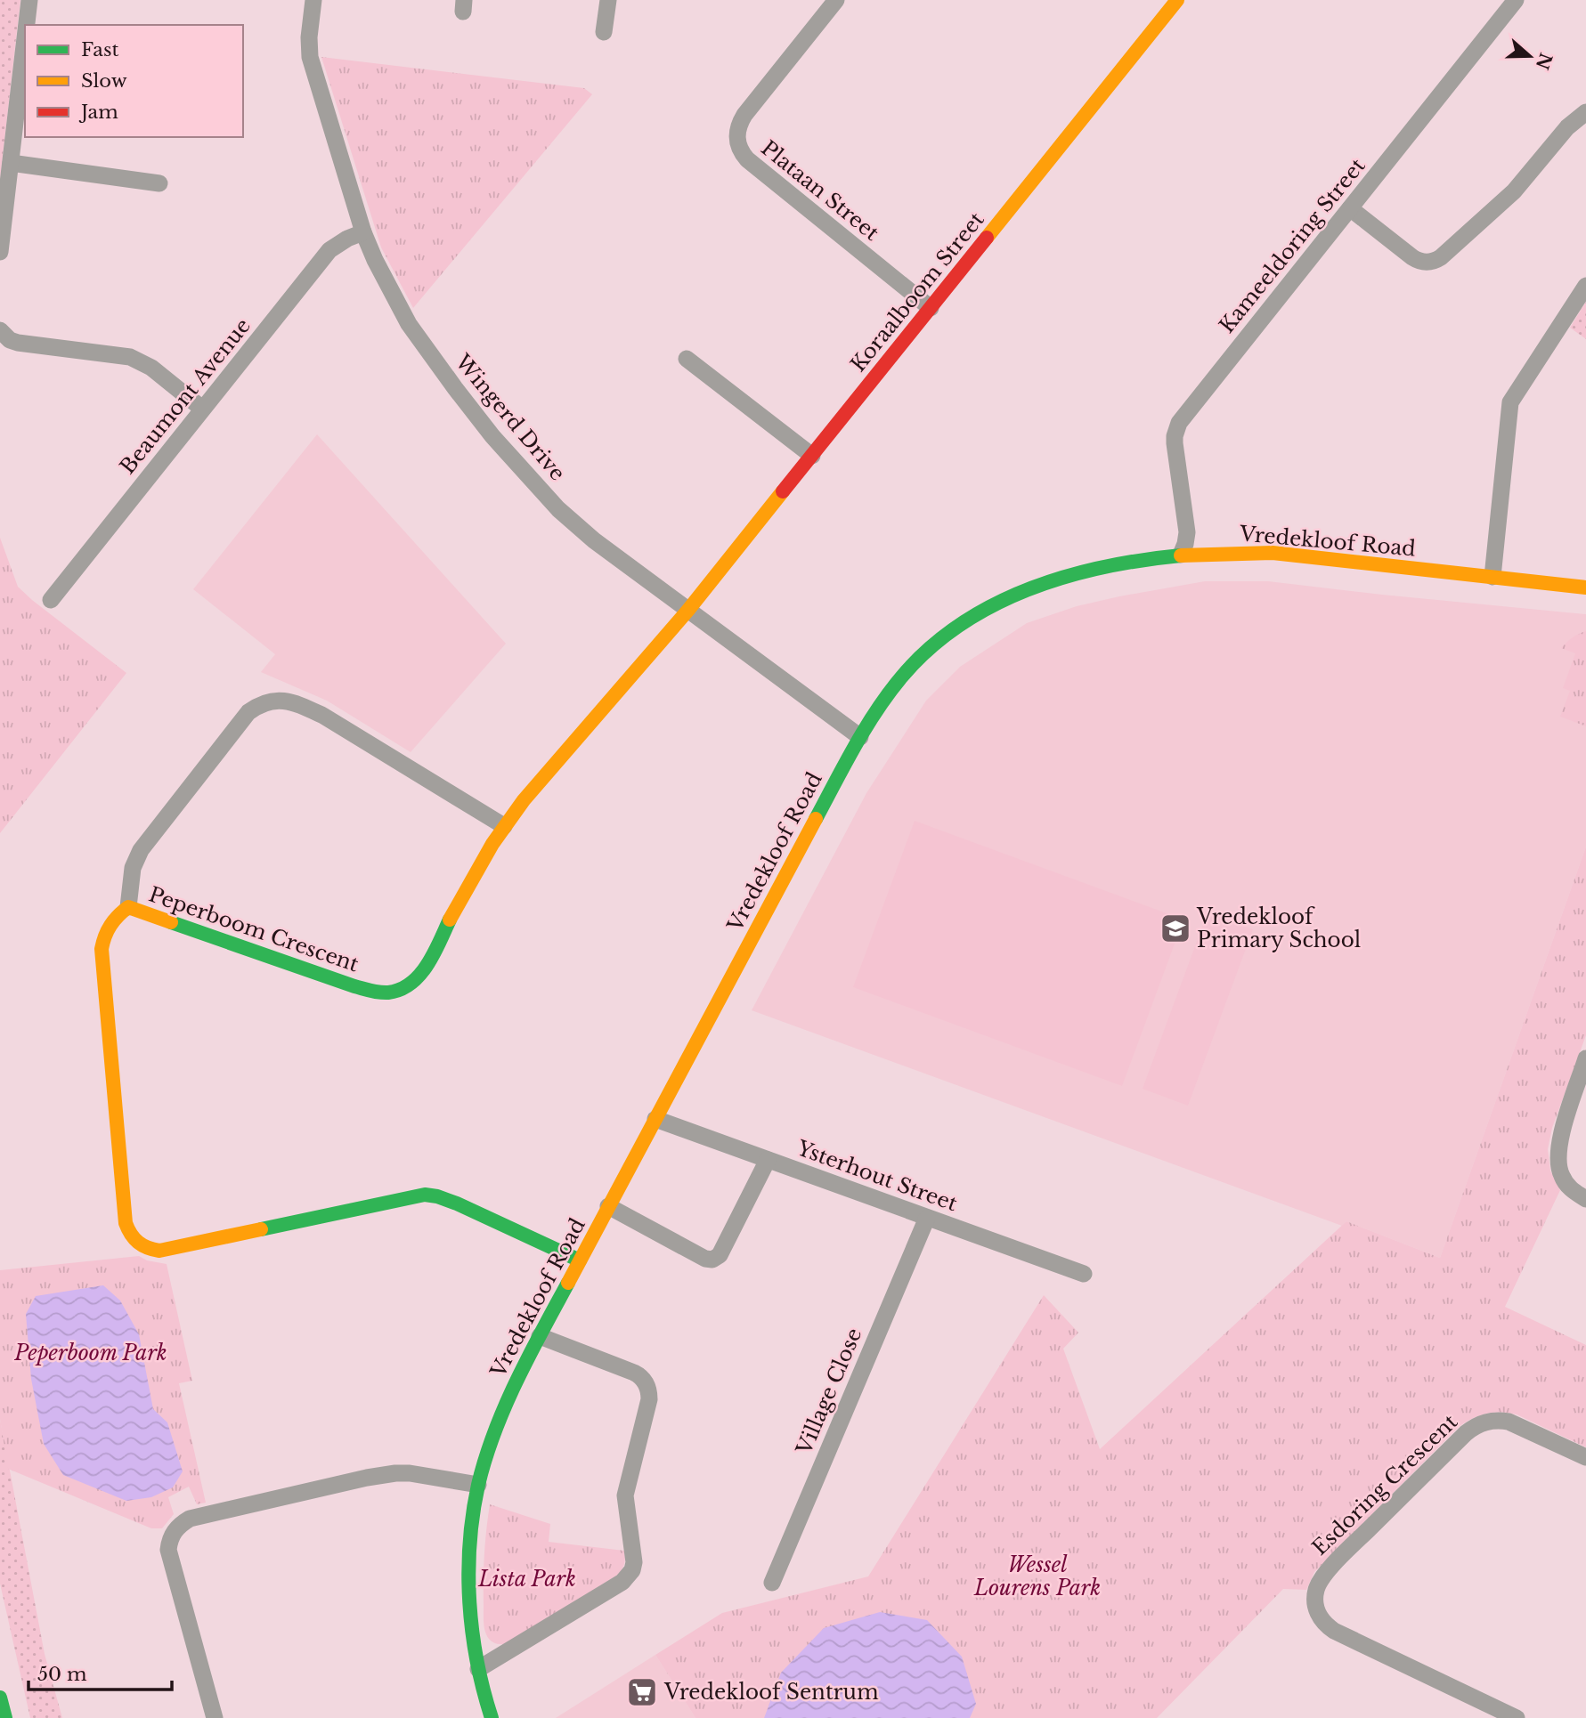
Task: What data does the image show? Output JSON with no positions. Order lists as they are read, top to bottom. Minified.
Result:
{"streets":{"main road":["Koraalboom Street","Vredekloof Road","Peperboom Crescent"],"street":["Plataan Street","Kameeldoring Street","Beaumont Avenue","Wingerd Drive","Ysterhout Street","Village Close","Esdoring Crescent"]},"crossings":[["Plataan Street","Koraalboom Street"],["Kameeldoring Street","Vredekloof Road"],["Koraalboom Street","Wingerd Drive"],["Koraalboom Street","Peperboom Crescent"],["Beaumont Avenue","Wingerd Drive"],["Wingerd Drive","Vredekloof Road"],["Wingerd Drive","Peperboom Crescent"],["Vredekloof Road","Peperboom Crescent"],["Vredekloof Road","Ysterhout Street"],["Ysterhout Street","Village Close"]],"parks":["Peperboom Park","Wessel Lourens Park","Lista Park"],"places":{"school or university":["Vredekloof Primary School"],"supermarket":["Vredekloof Sentrum"]},"legend":["Fast","Slow","Jam"],"scale_bar":"50 m","north":"right"}
